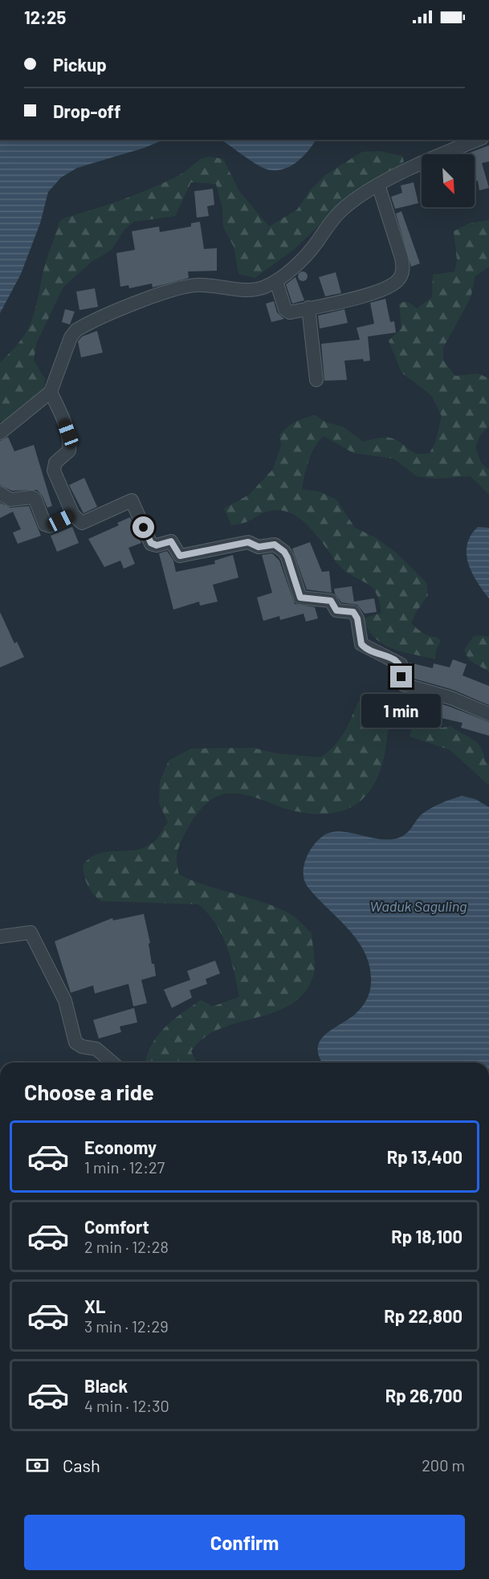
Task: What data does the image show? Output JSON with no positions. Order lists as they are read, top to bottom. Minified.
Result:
{"water":["Waduk Saguling"],"north":"bottom right","page":{"status":"12:25","banner":["Pickup","Drop-off"],"bubble":"1 min","heading":"Choose a ride","list":[{"name":"Economy","note":"1 min · 12:27","value":"Rp 13,400"},{"name":"Comfort","note":"2 min · 12:28","value":"Rp 18,100"},{"name":"XL","note":"3 min · 12:29","value":"Rp 22,800"},{"name":"Black","note":"4 min · 12:30","value":"Rp 26,700"}],"pay":["Cash","200 m"],"buttons":"Confirm"}}
